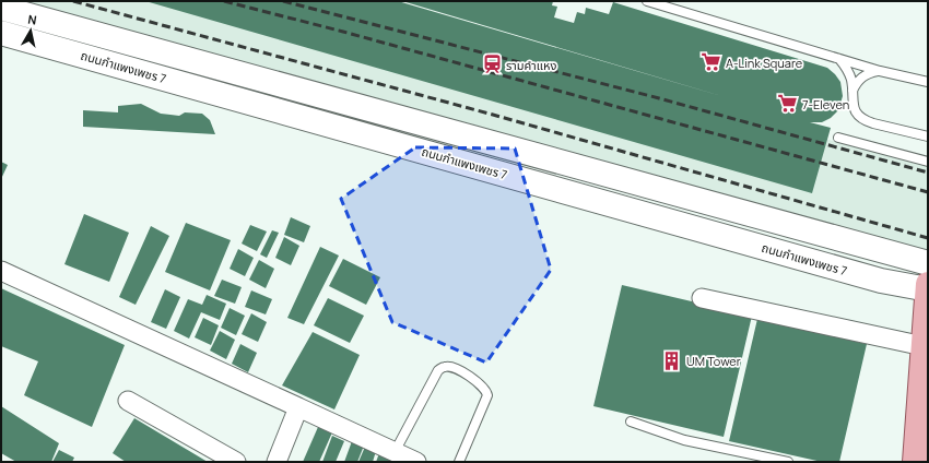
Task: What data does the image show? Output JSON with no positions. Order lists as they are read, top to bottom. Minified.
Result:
{"streets":{"street":["ถนนกำแพงเพชร 7"]},"places":{"supermarket":["A-Link Square","7-Eleven"],"station":["รามคำแหง"],"building":["UM Tower"]},"north":"top"}
